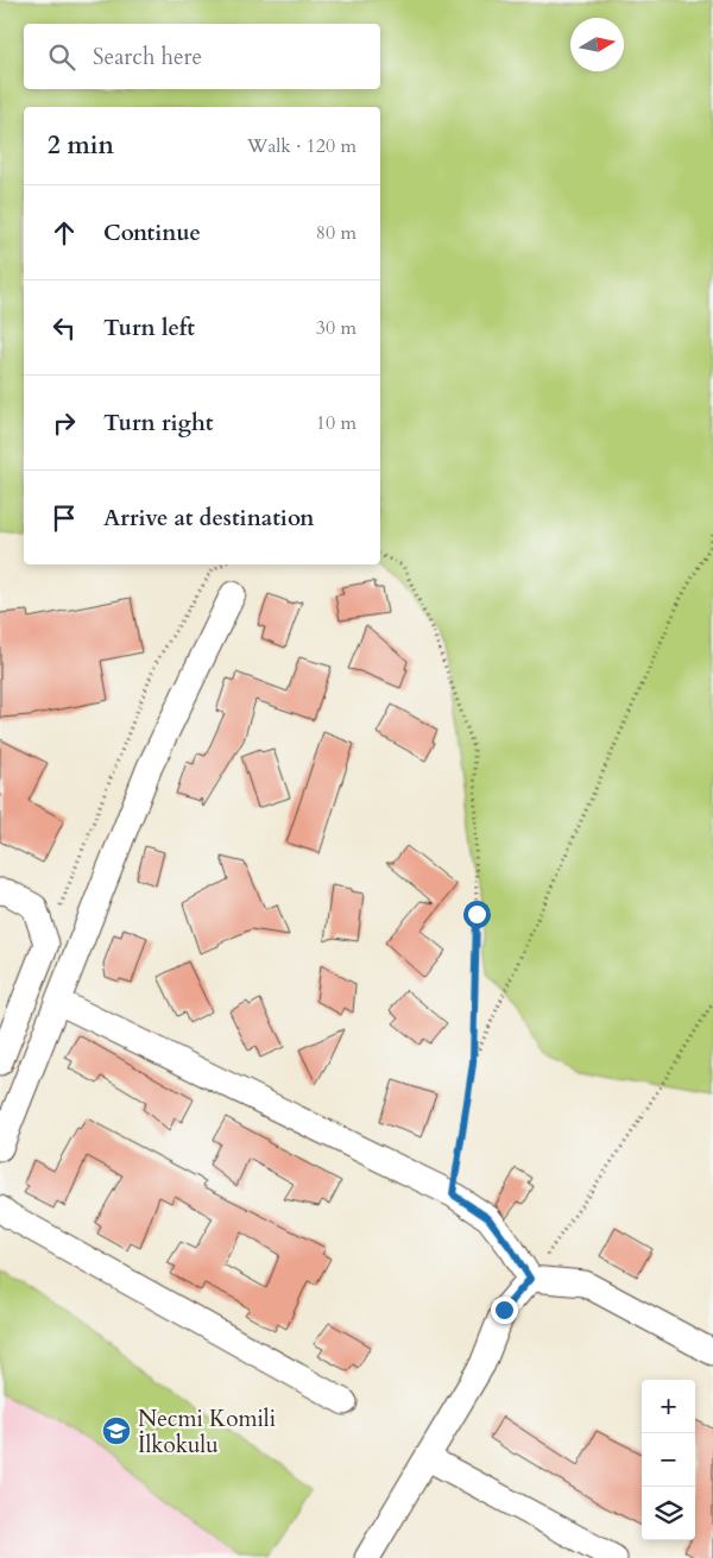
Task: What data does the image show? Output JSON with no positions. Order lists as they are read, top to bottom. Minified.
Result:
{"places":{"school or university":["Necmi Komili İlkokulu"]},"north":"right","page":{"search":"Search here","heading":["2 min","Walk · 120 m"],"list":[["Continue","80 m"],["Turn left","30 m"],["Turn right","10 m"],"Arrive at destination"],"map_buttons":["+","−"]}}
